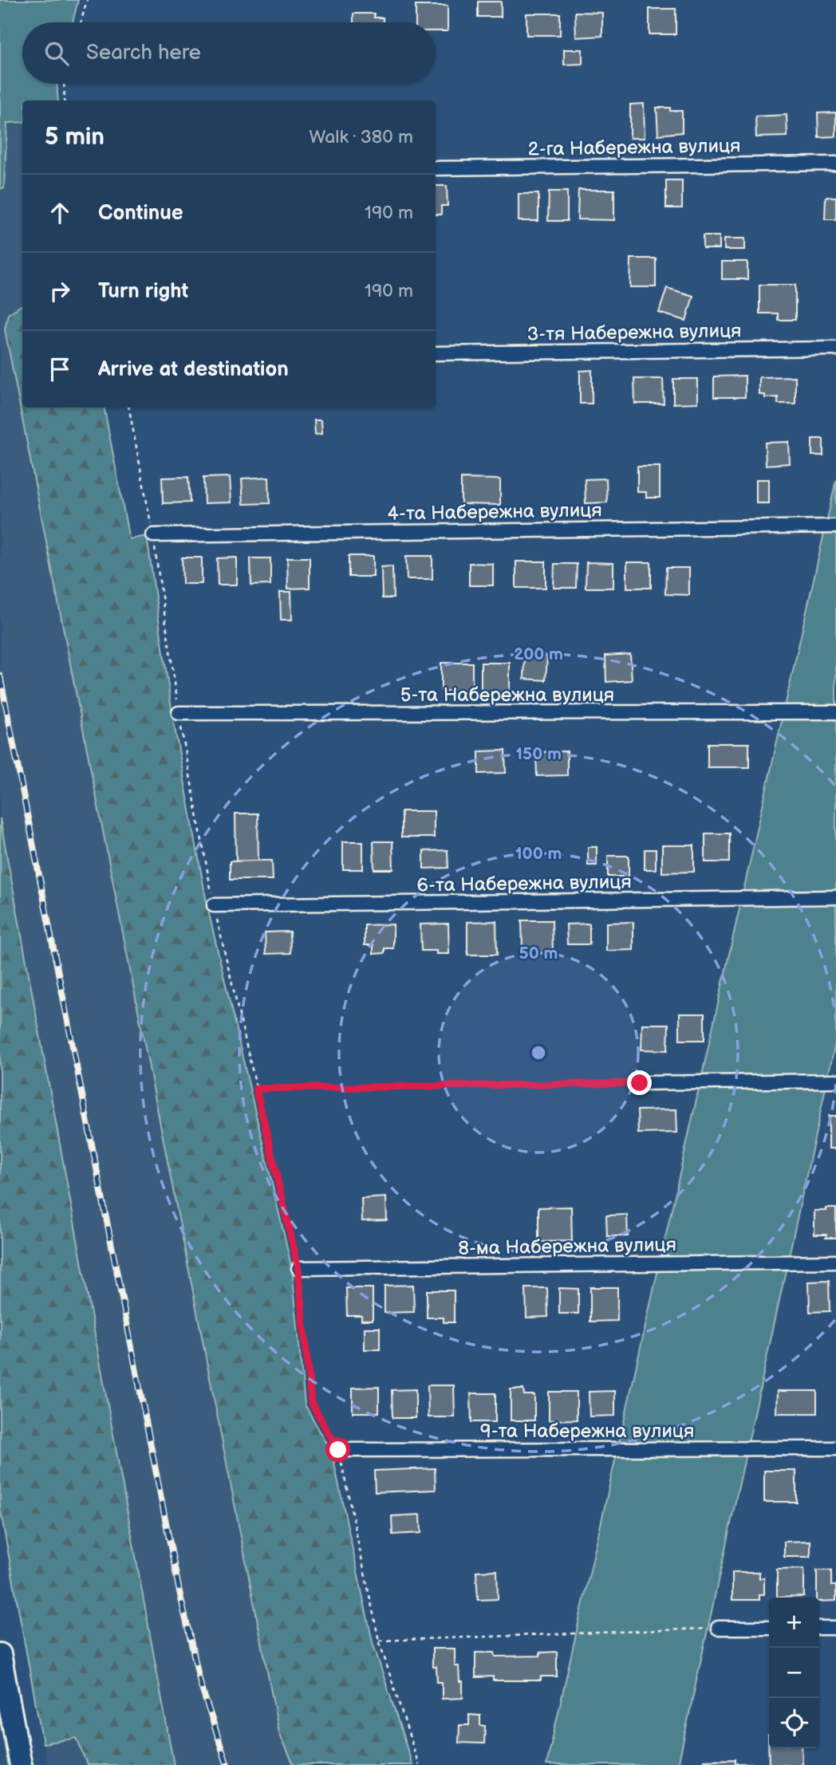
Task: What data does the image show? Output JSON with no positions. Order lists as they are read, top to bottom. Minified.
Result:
{"streets":{"street":["2-га Набережна вулиця","3-тя Набережна вулиця","4-та Набережна вулиця","5-та Набережна вулиця","6-та Набережна вулиця","8-ма Набережна вулиця","9-та Набережна вулиця"]},"page":{"search":"Search here","heading":["5 min","Walk · 380 m"],"list":[["Continue","190 m"],["Turn right","190 m"],"Arrive at destination"],"map_buttons":["+","−"]},"rings":["200 m","150 m","100 m","50 m"]}
